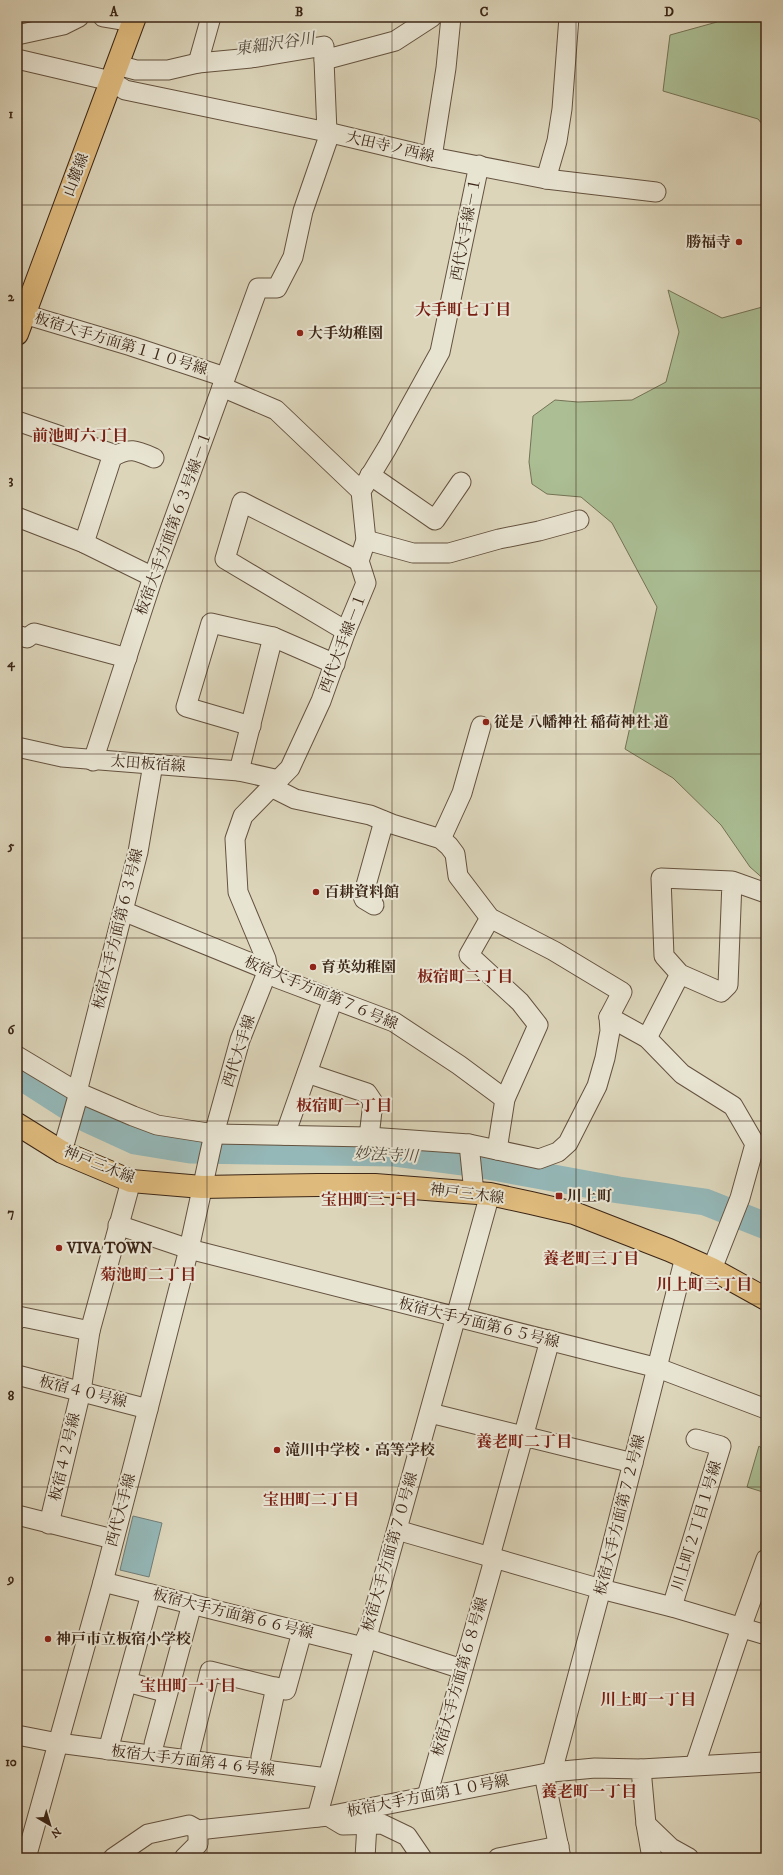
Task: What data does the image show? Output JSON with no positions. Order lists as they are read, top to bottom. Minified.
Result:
{"streets":{"main road":["山麓線","神戸三木線"],"street":["大田寺ノ西線","西代大手線－１","板宿大手方面第１１０号線","板宿大手方面第６３号線－１","太田板宿線","板宿大手方面第６３号線","板宿大手方面第７６号線","西代大手線","板宿大手方面第６５号線","板宿４０号線","板宿４２号線","板宿大手方面第７２号線","川上町２丁目１号線","板宿大手方面第７０号線","板宿大手方面第６６号線","板宿大手方面第６８号線","板宿大手方面第４６号線","板宿大手方面第１０号線"]},"crossings":[["大田寺ノ西線","山麓線"],["大田寺ノ西線","西代大手線－１"],["大田寺ノ西線","板宿大手方面第６３号線－１"],["山麓線","板宿大手方面第１１０号線"],["西代大手線－１","板宿大手方面第１１０号線"],["西代大手線－１","太田板宿線"],["西代大手線－１","板宿大手方面第７６号線"],["西代大手線－１","西代大手線"],["板宿大手方面第１１０号線","板宿大手方面第６３号線－１"],["板宿大手方面第６３号線－１","太田板宿線"],["太田板宿線","板宿大手方面第６３号線"],["板宿大手方面第６３号線","板宿大手方面第７６号線"],["板宿大手方面第６３号線","神戸三木線"],["板宿大手方面第７６号線","西代大手線"],["西代大手線","神戸三木線"],["西代大手線","板宿大手方面第６５号線"],["西代大手線","板宿４０号線"],["西代大手線","板宿大手方面第６６号線"],["西代大手線","板宿大手方面第４６号線"],["神戸三木線","板宿４２号線"],["神戸三木線","板宿大手方面第７２号線"],["神戸三木線","板宿大手方面第７０号線"],["板宿大手方面第６５号線","板宿４２号線"],["板宿大手方面第６５号線","板宿大手方面第７２号線"],["板宿大手方面第６５号線","板宿大手方面第７０号線"],["板宿大手方面第６５号線","板宿大手方面第６８号線"],["板宿４０号線","板宿４２号線"],["板宿大手方面第７２号線","板宿大手方面第１０号線"],["板宿大手方面第７０号線","板宿大手方面第６６号線"],["板宿大手方面第７０号線","板宿大手方面第４６号線"],["板宿大手方面第７０号線","板宿大手方面第１０号線"],["板宿大手方面第６６号線","板宿大手方面第６８号線"],["板宿大手方面第６８号線","板宿大手方面第１０号線"]],"districts":["大手町七丁目","前池町六丁目","板宿町二丁目","板宿町一丁目","宝田町三丁目","養老町三丁目","菊池町二丁目","川上町三丁目","養老町二丁目","宝田町二丁目","宝田町一丁目","川上町一丁目","養老町一丁目"],"water":["東細沢谷川","妙法寺川"],"places":{"other":["勝福寺","大手幼稚園","従是 八幡神社 稲荷神社 道","百耕資料館","育英幼稚園","VIVA TOWN","滝川中学校・高等学校","神戸市立板宿小学校"],"transit":["川上町"]},"north":"bottom right","grid":{"columns":["A","B","C","D"],"rows":["1","2","3","4","5","6","7","8","9","10"]}}
